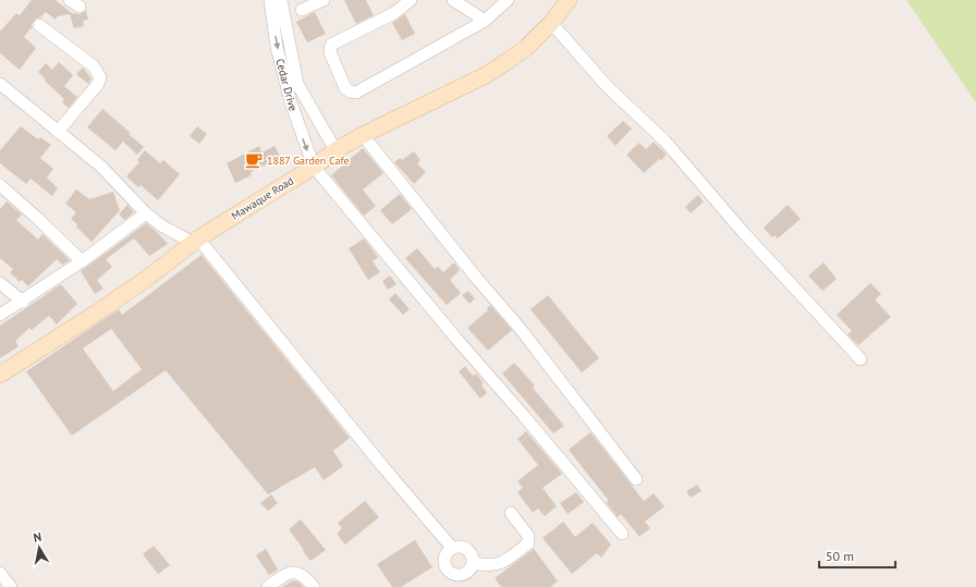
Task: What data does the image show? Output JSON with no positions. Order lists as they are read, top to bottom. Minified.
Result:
{"streets":{"main road":["Mawaque Road"],"street":["Cedar Drive"]},"crossings":[["Cedar Drive","Mawaque Road"]],"places":{"cafe":["1887 Garden Cafe"]},"scale_bar":"50 m","north":"top"}
